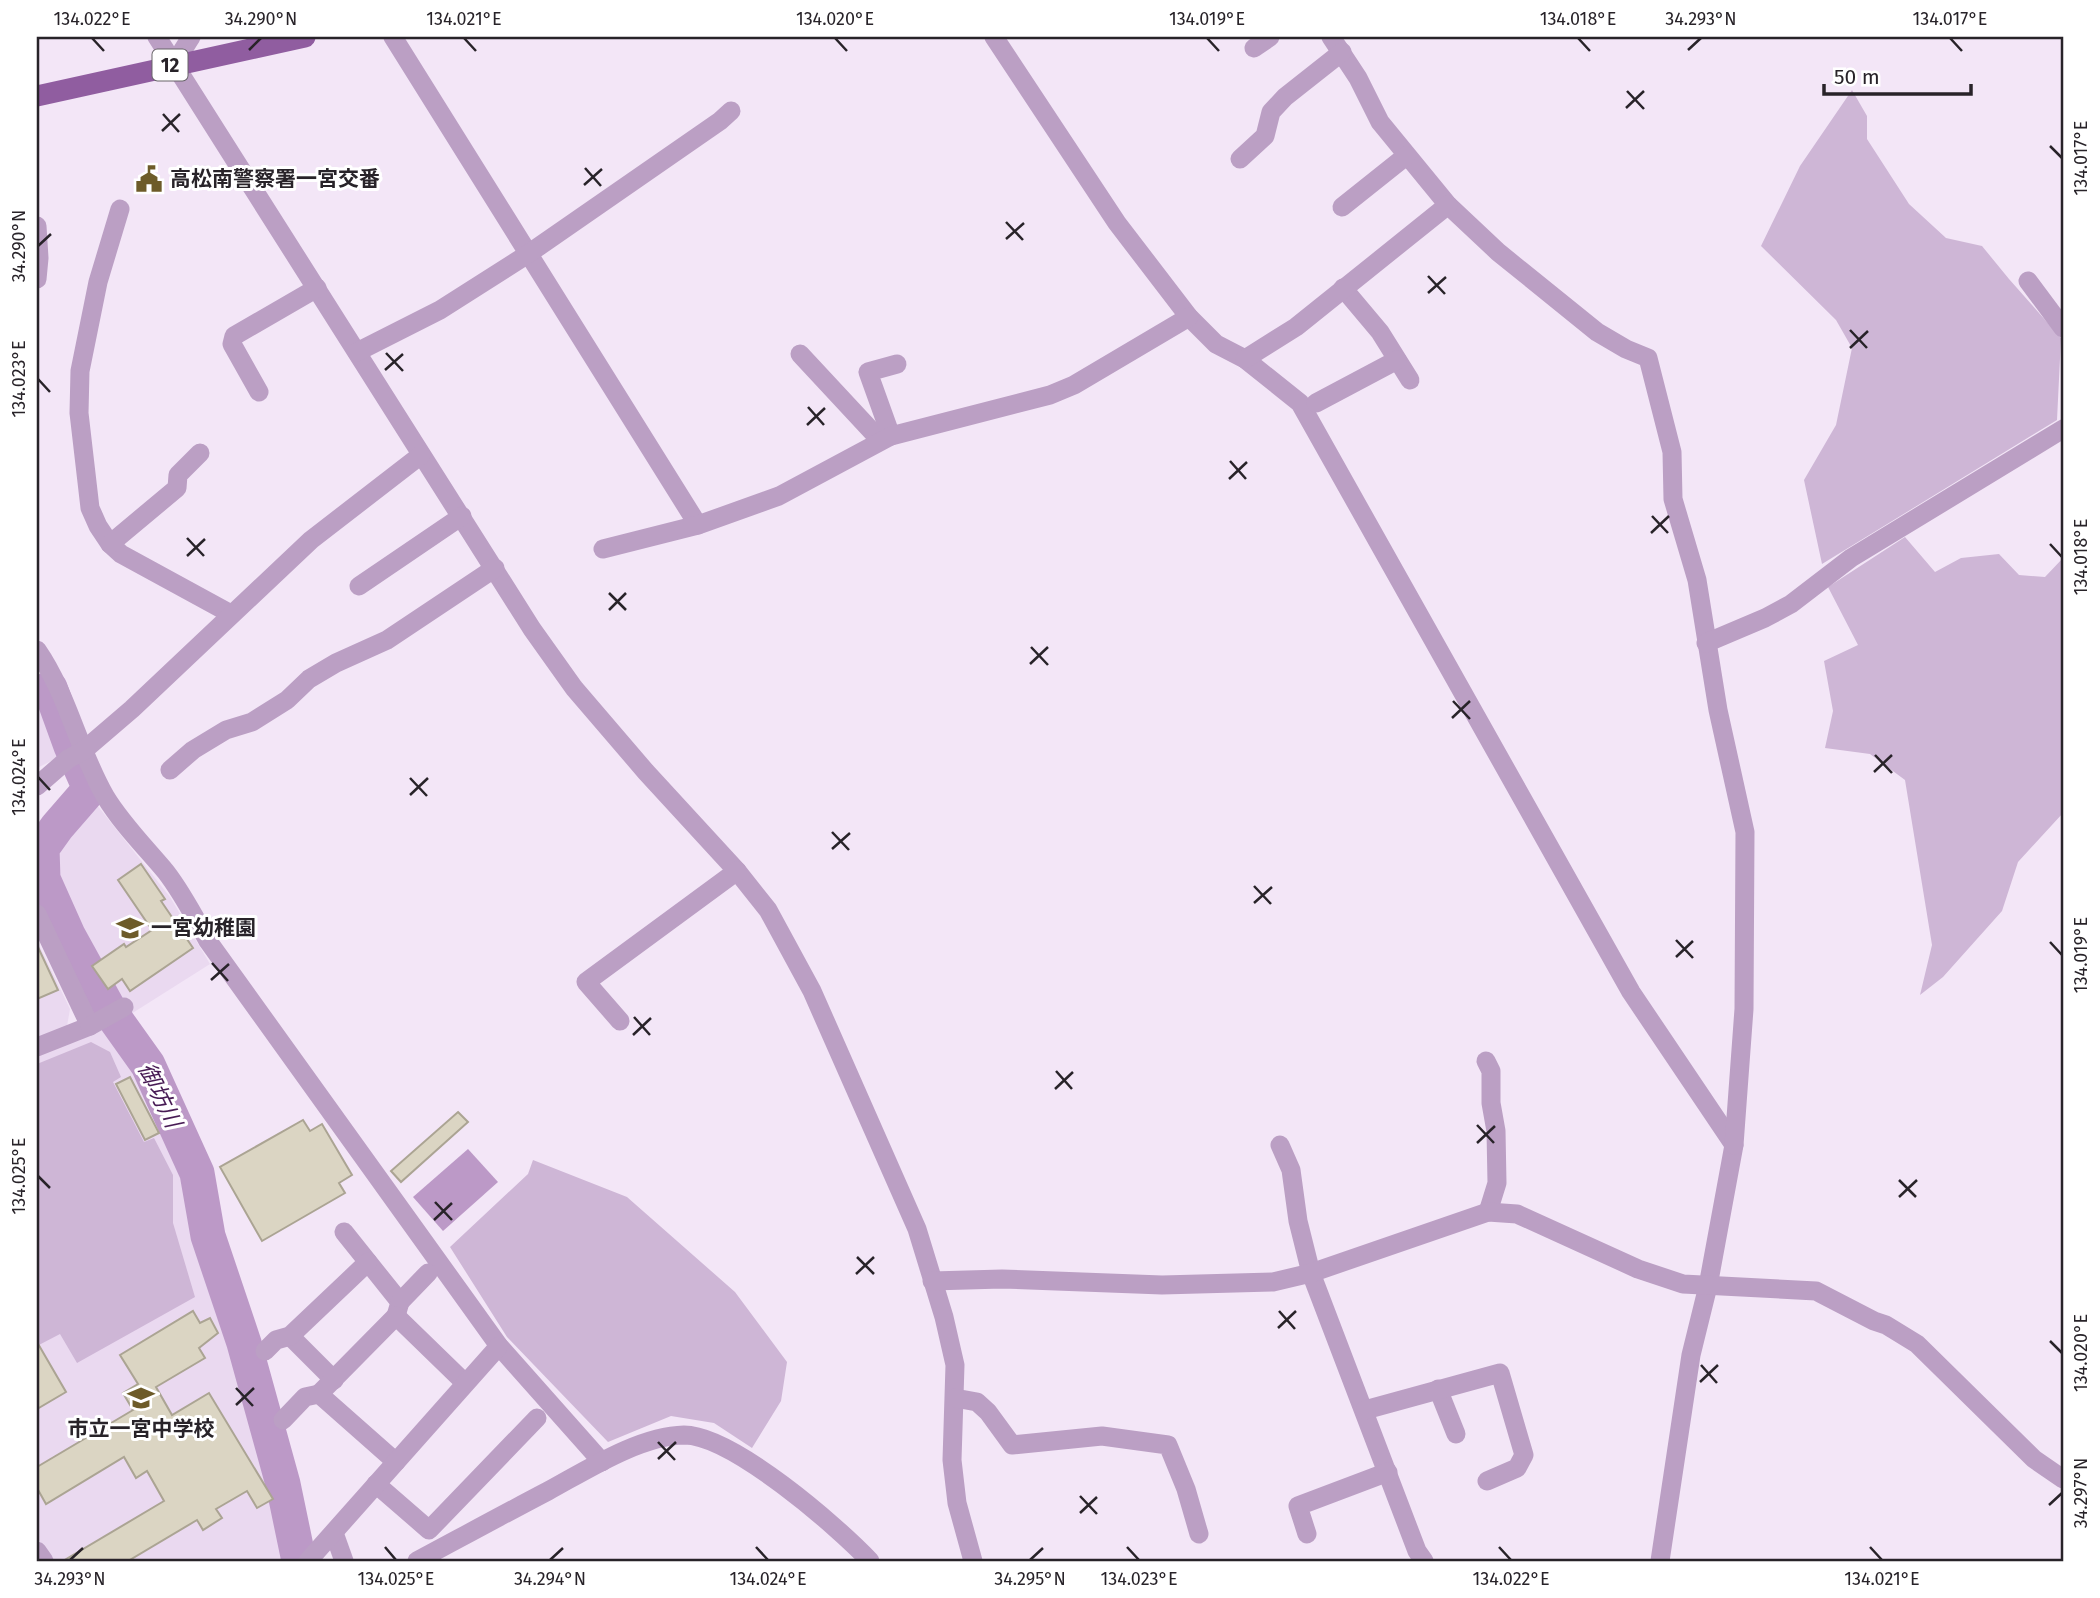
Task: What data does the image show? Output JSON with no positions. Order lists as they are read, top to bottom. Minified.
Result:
{"streets":{"main road":["12"]},"water":["御坊川"],"places":{"public building":["高松南警察署一宮交番"],"school or university":["一宮幼稚園","市立一宮中学校"]},"scale_bar":"50 m","coordinates":["134.022°E","34.290°N","134.021°E","134.020°E","134.019°E","134.018°E","34.293°N","134.017°E","134.023°E","134.024°E","134.025°E","34.297°N","34.294°N","34.295°N"]}
